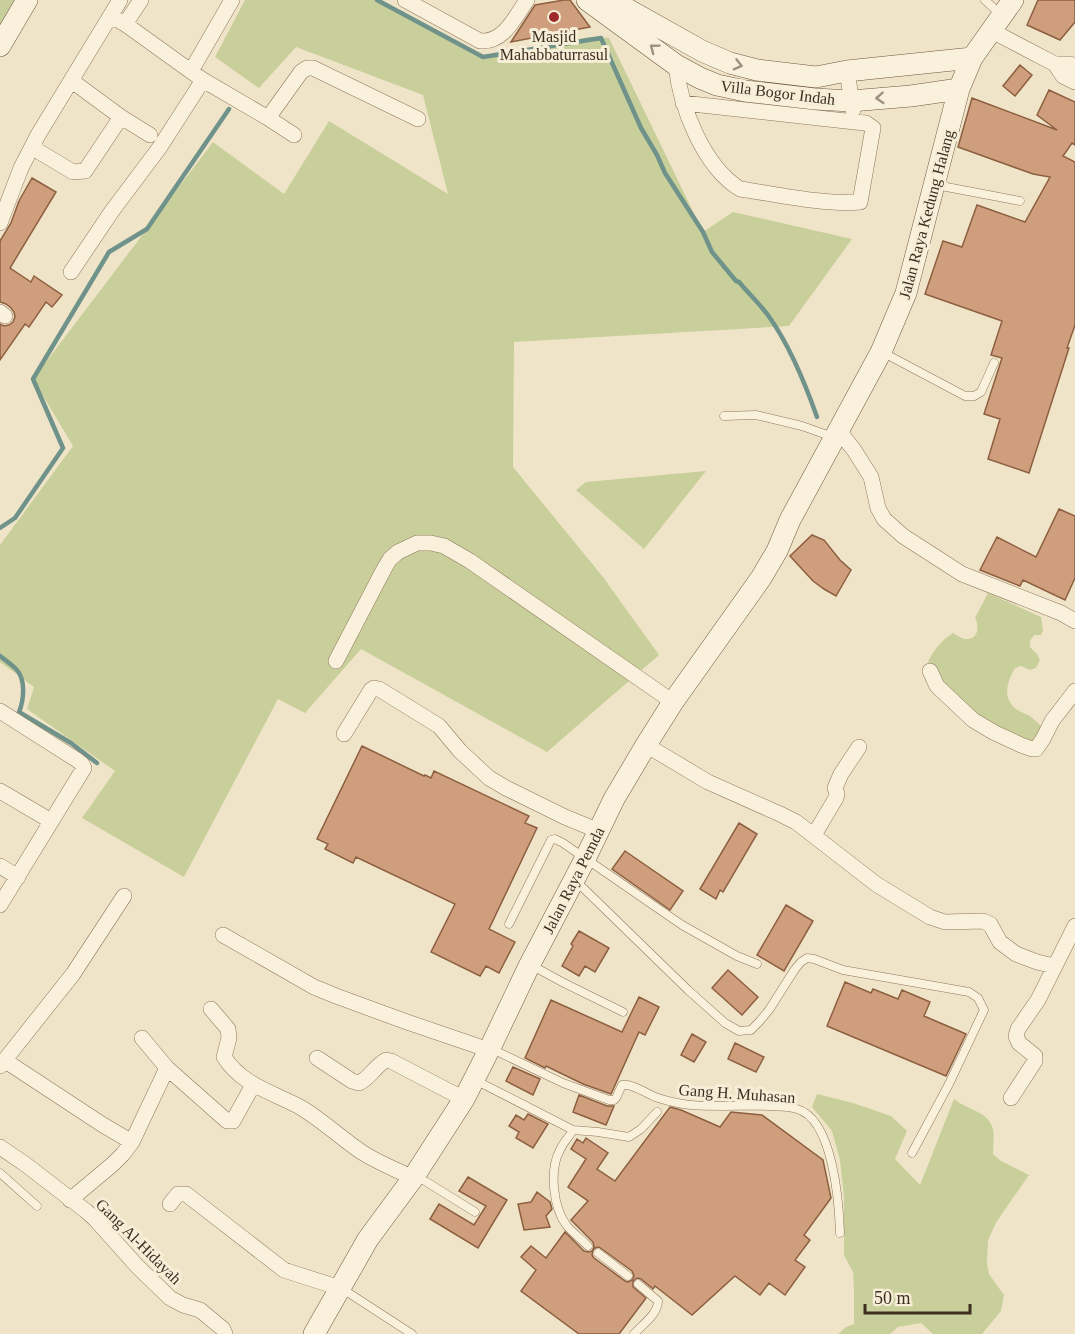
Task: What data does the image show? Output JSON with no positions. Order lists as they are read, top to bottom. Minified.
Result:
{"streets":{"main road":["Villa Bogor Indah","Jalan Raya Kedung Halang","Jalan Raya Pemda"],"street":["Gang Al-Hidayah"],"lane":["Gang H. Muhasan"]},"crossings":[["Villa Bogor Indah","Jalan Raya Kedung Halang"],["Jalan Raya Kedung Halang","Jalan Raya Pemda"],["Jalan Raya Pemda","Gang H. Muhasan"]],"places":["Masjid Mahabbaturrasul"],"scale_bar":"50 m"}
